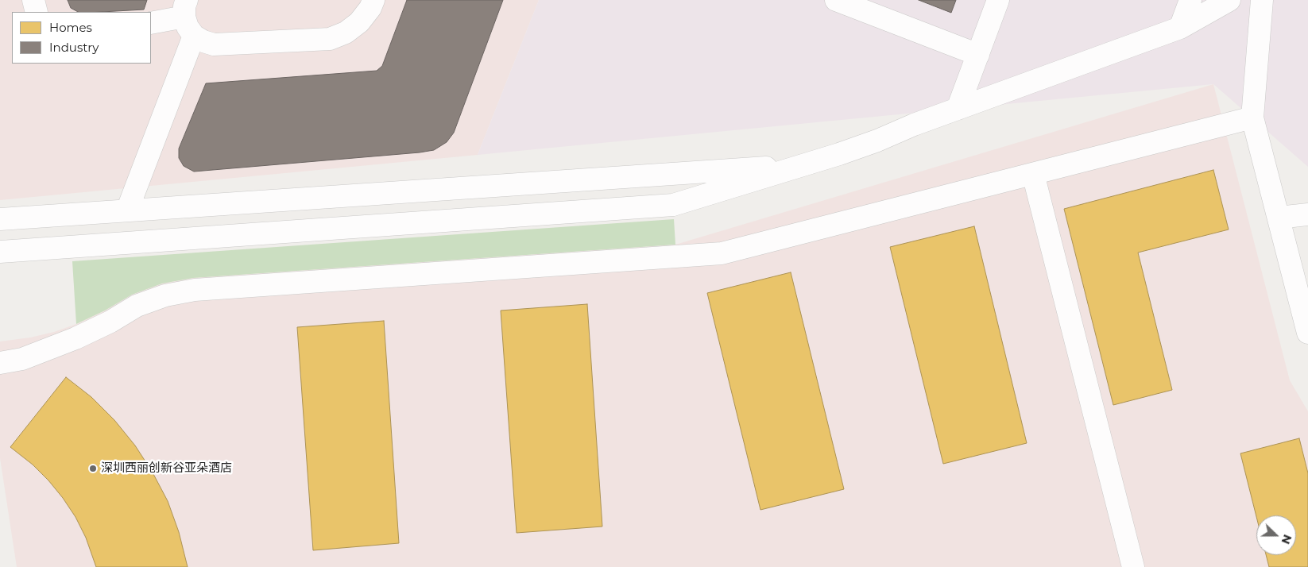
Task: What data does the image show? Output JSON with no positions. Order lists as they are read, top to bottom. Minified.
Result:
{"places":["深圳西丽创新谷亚朵酒店"],"legend":["Homes","Industry"],"north":"right"}
